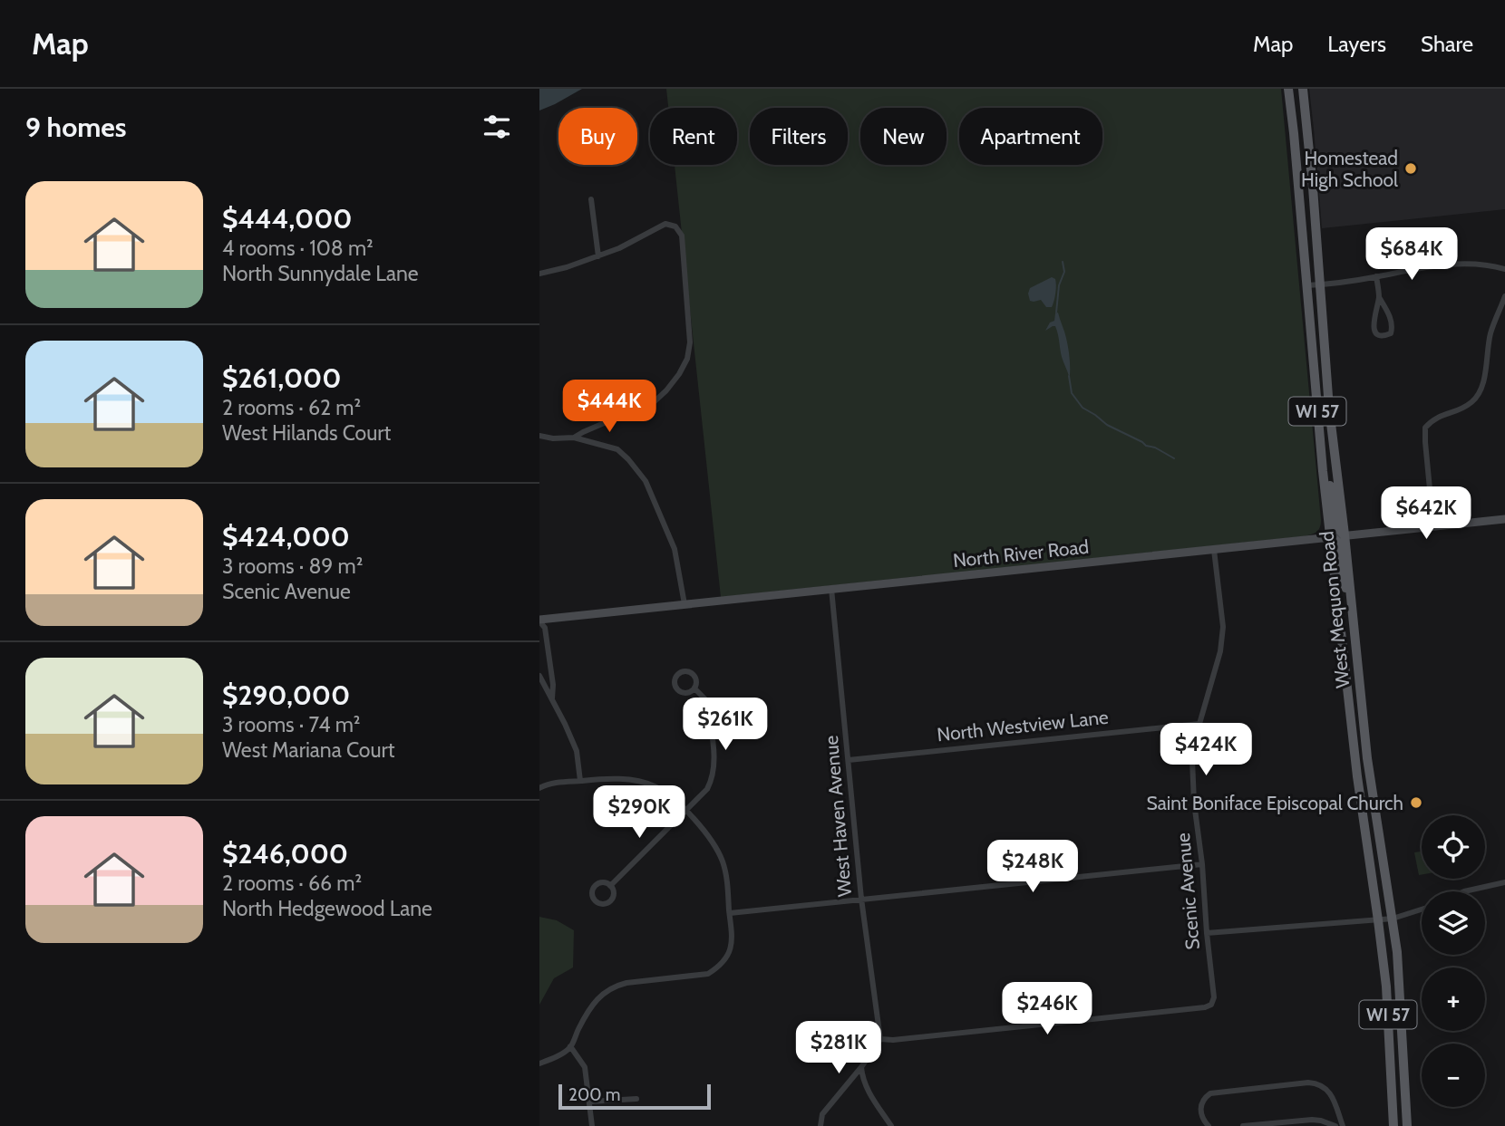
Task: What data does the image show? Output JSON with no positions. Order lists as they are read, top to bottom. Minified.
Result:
{"streets":{"main road":["WI 57","West Mequon Road"],"street":["North River Road","North Westview Lane","West Haven Avenue","Scenic Avenue"]},"crossings":[["North River Road","West Mequon Road"],["North River Road","West Haven Avenue"],["North River Road","Scenic Avenue"],["North Westview Lane","West Haven Avenue"],["North Westview Lane","Scenic Avenue"],["West Haven Avenue","Scenic Avenue"]],"places":["Homestead High School","Saint Boniface Episcopal Church"],"scale_bar":"200 m","page":{"header":"Map","nav":["Map","Layers","Share"],"heading":"9 homes","chip":["Buy","Rent","Filters","New","Apartment"],"list":[{"name":"$444,000","note":"4 rooms · 108 m² · North Sunnydale Lane"},{"name":"$261,000","note":"2 rooms · 62 m² · West Hilands Court"},{"name":"$424,000","note":"3 rooms · 89 m² · Scenic Avenue"},{"name":"$290,000","note":"3 rooms · 74 m² · West Mariana Court"},{"name":"$246,000","note":"2 rooms · 66 m² · North Hedgewood Lane"}],"price":["$684K","$444K","$642K","$261K","$424K","$290K","$248K","$246K","$281K"],"map_buttons":["+","−"],"scale":"200 m"}}
